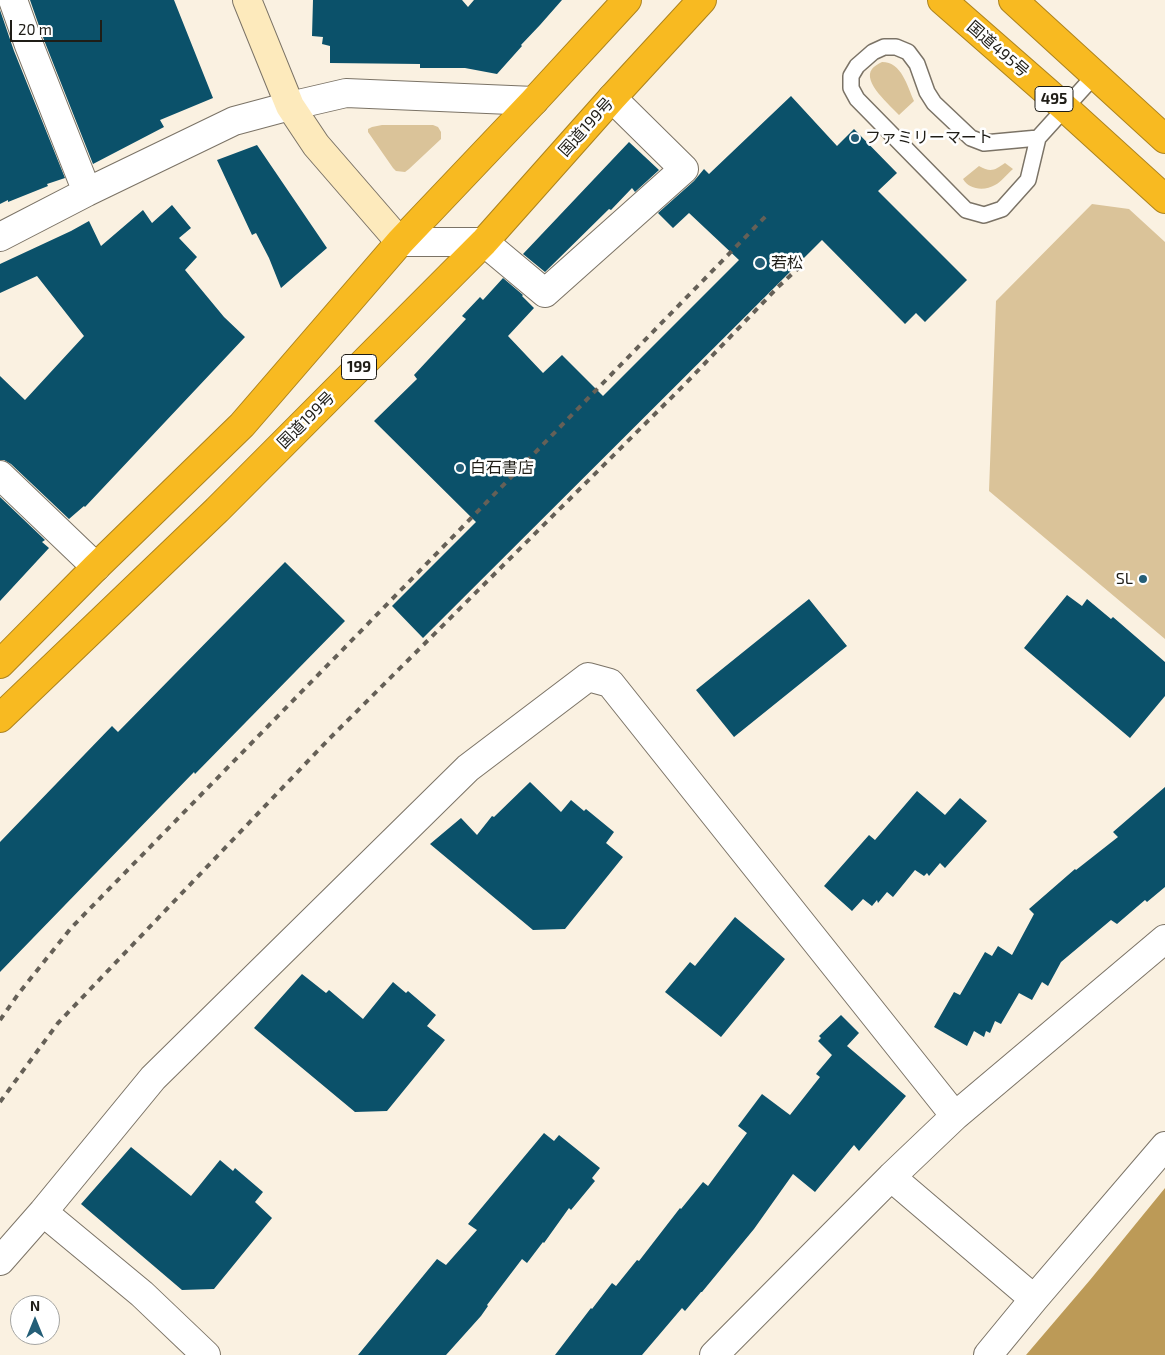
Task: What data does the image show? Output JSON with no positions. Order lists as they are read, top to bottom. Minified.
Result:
{"streets":{"highway":["国道495号","495","国道199号","199"]},"places":["ファミリーマート","若松","白石書店","SL"],"scale_bar":"20 m","north":"top"}
